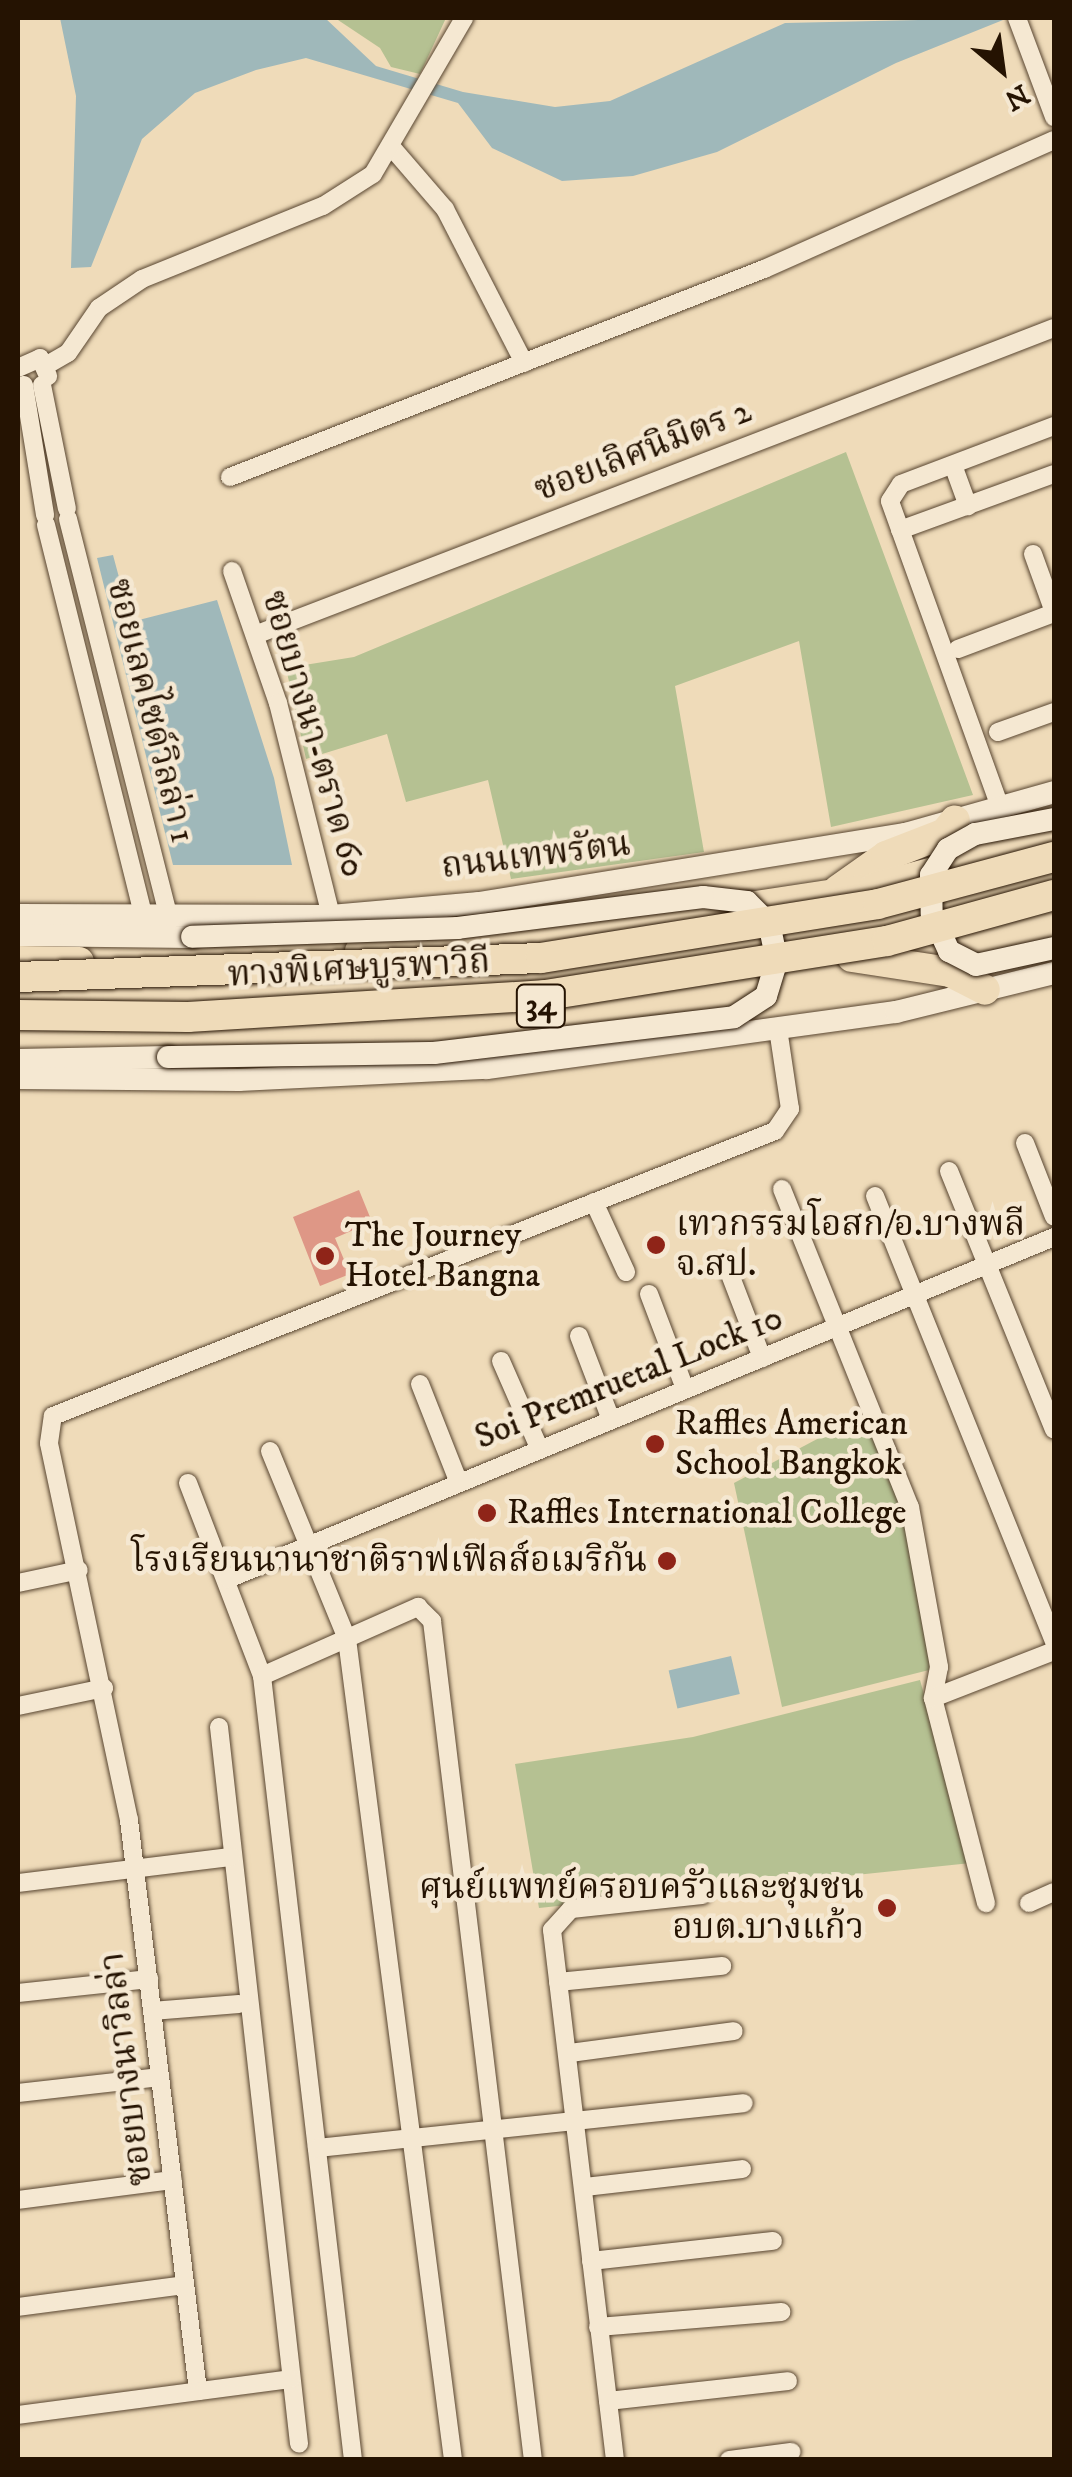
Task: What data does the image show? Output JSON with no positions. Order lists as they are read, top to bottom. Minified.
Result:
{"streets":{"highway":["ทางพิเศษบูรพาวิถี","34"],"main road":["ถนนเทพรัตน"],"street":["ซอยเลิศนิมิตร 2","ซอยเลคไซด์วิลล่า 1","ซอยบางนา-ตราด 60","Soi Premruetal Lock 10","ซอยบางนาวิลล่า"]},"crossings":[["ซอยเลิศนิมิตร 2","ซอยบางนา-ตราด 60"],["ซอยเลคไซด์วิลล่า 1","ถนนเทพรัตน"],["ซอยบางนา-ตราด 60","ถนนเทพรัตน"],["34","ซอยบางนาวิลล่า"]],"places":["เทวกรรมโอสก/อ.บางพลี จ.สป.","The Journey Hotel Bangna","Raffles American School Bangkok","Raffles International College","โรงเรียนนานาชาติราฟเฟิลส์อเมริกัน","ศุนย์แพทย์ครอบครัวและชุมชน อบต.บางแก้ว"],"north":"bottom right"}
